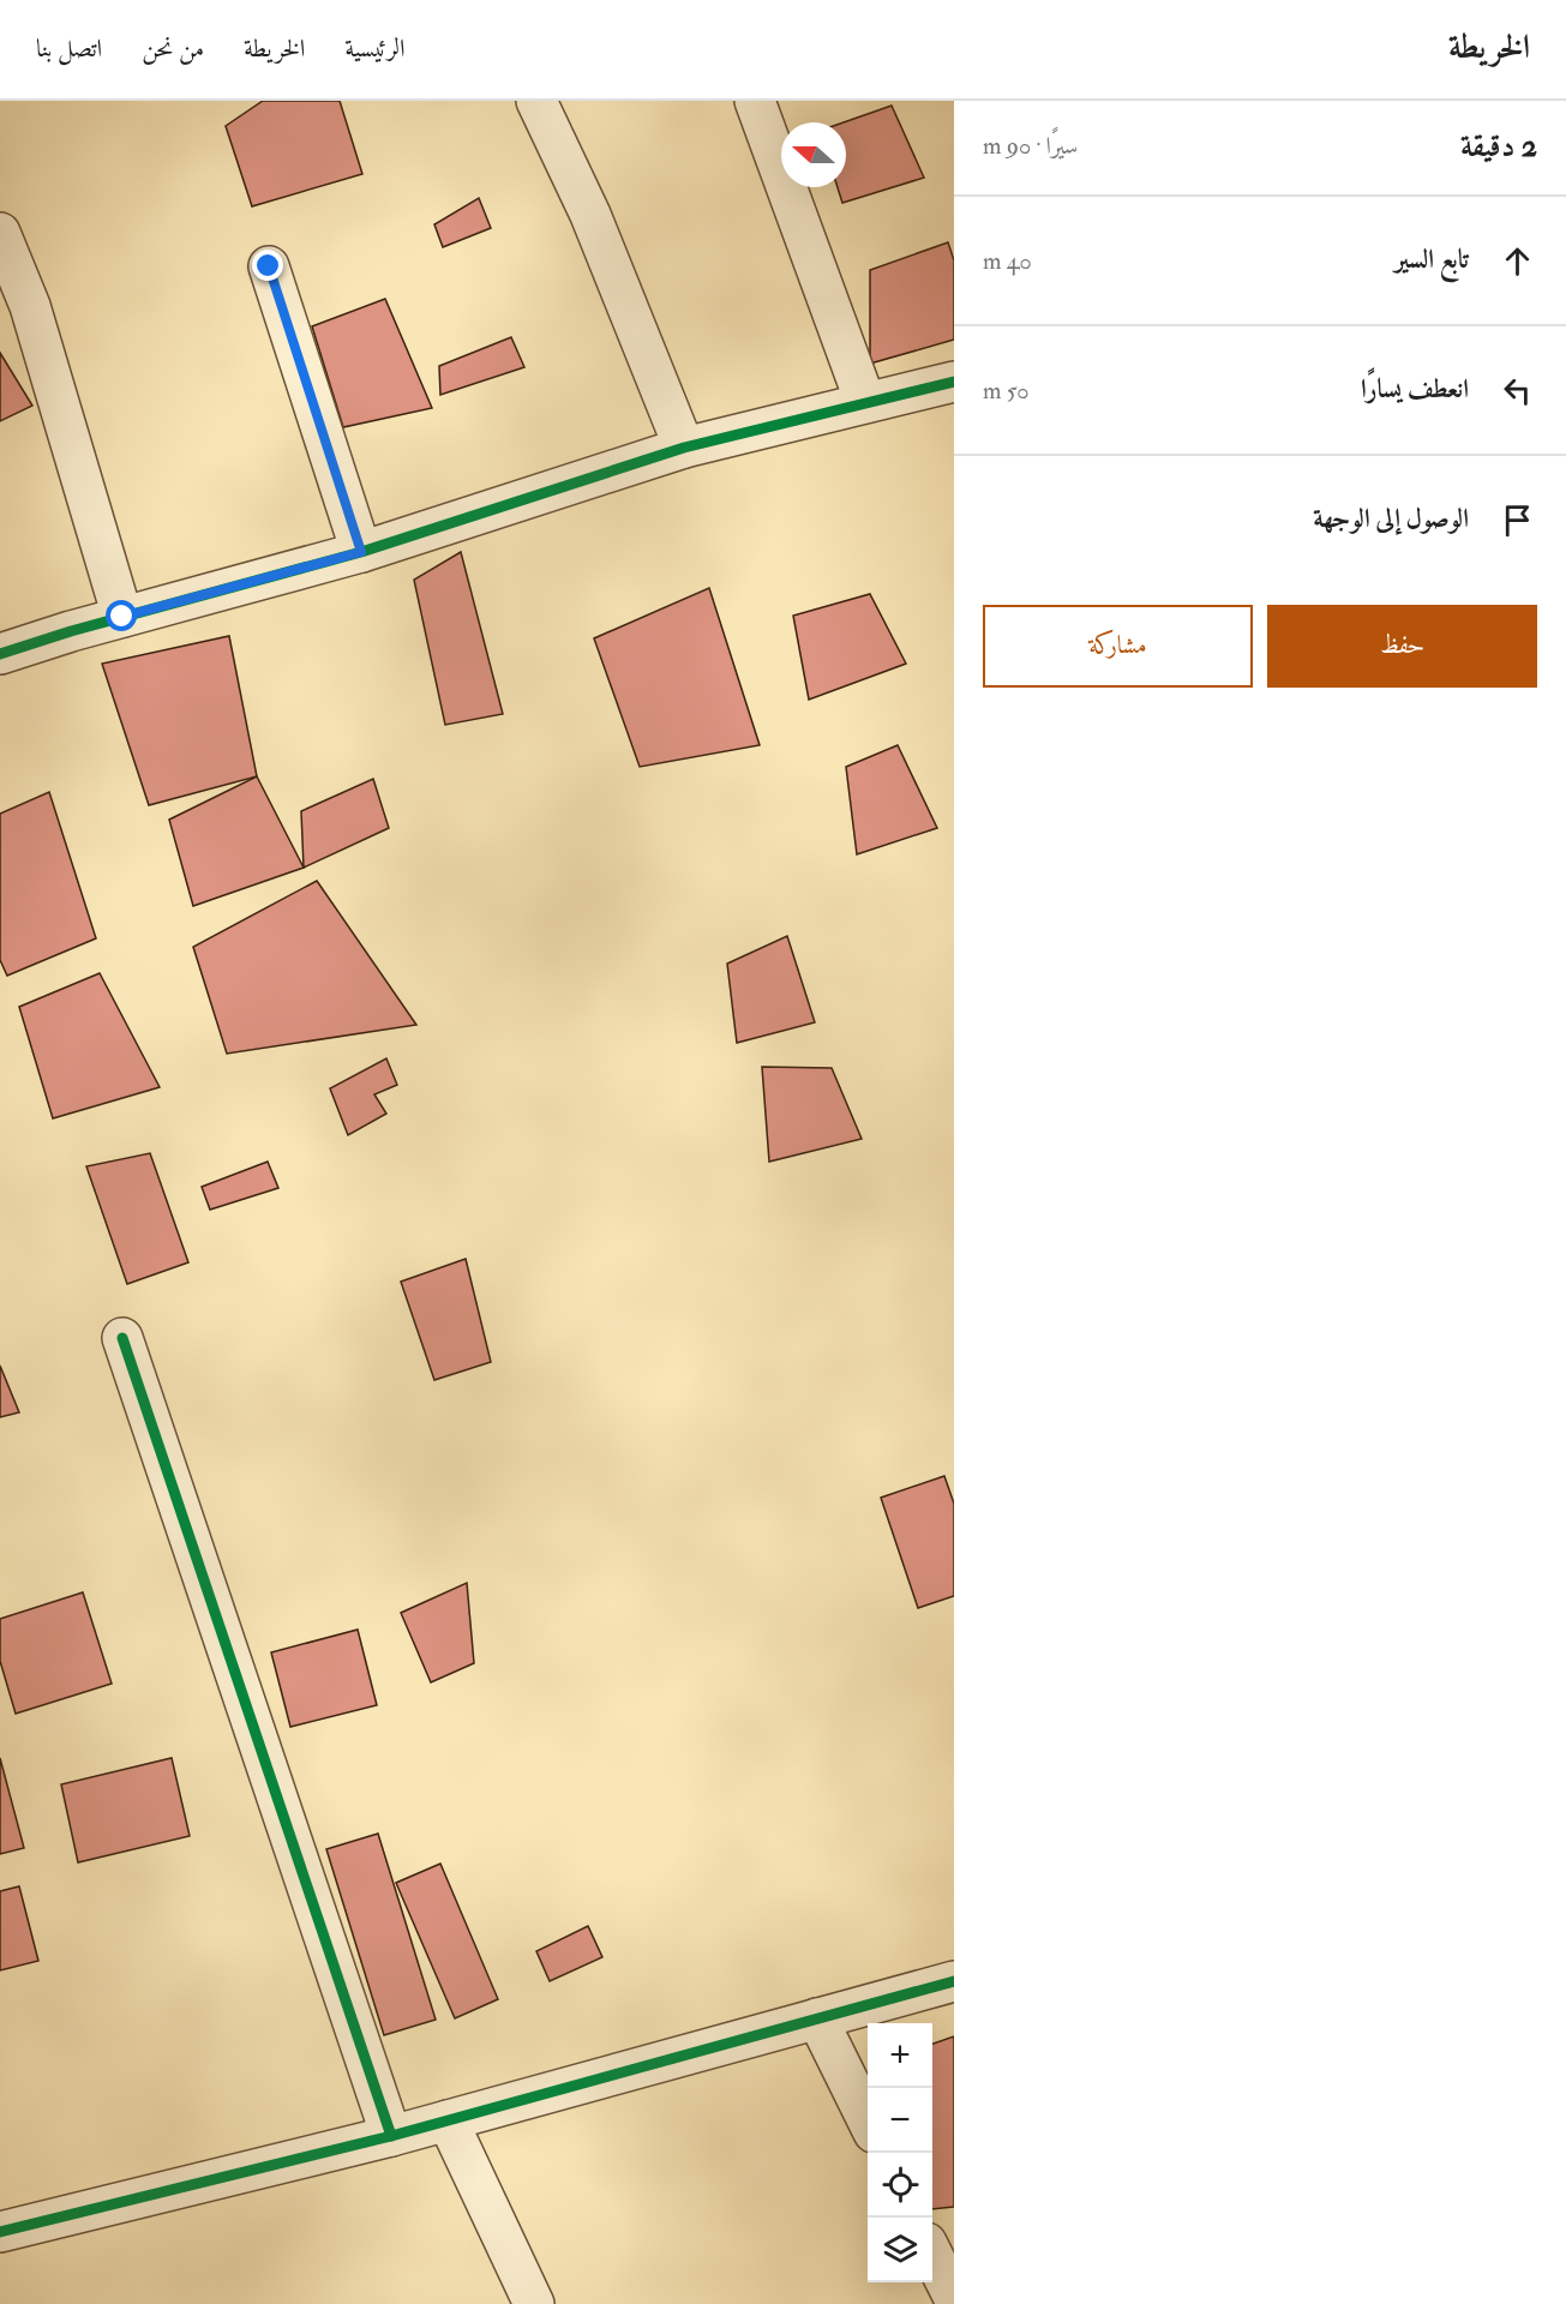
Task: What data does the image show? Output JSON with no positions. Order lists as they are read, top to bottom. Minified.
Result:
{"north":"left","page":{"header":"الخريطة","nav":["الرئيسية","الخريطة","من نحن","اتصل بنا"],"heading":["2 دقيقة","سيرًا · 90 m"],"list":[["تابع السير","40 m"],["انعطف يسارًا","50 m"],"الوصول إلى الوجهة"],"buttons":["حفظ","مشاركة"],"map_buttons":["+","−"]}}
